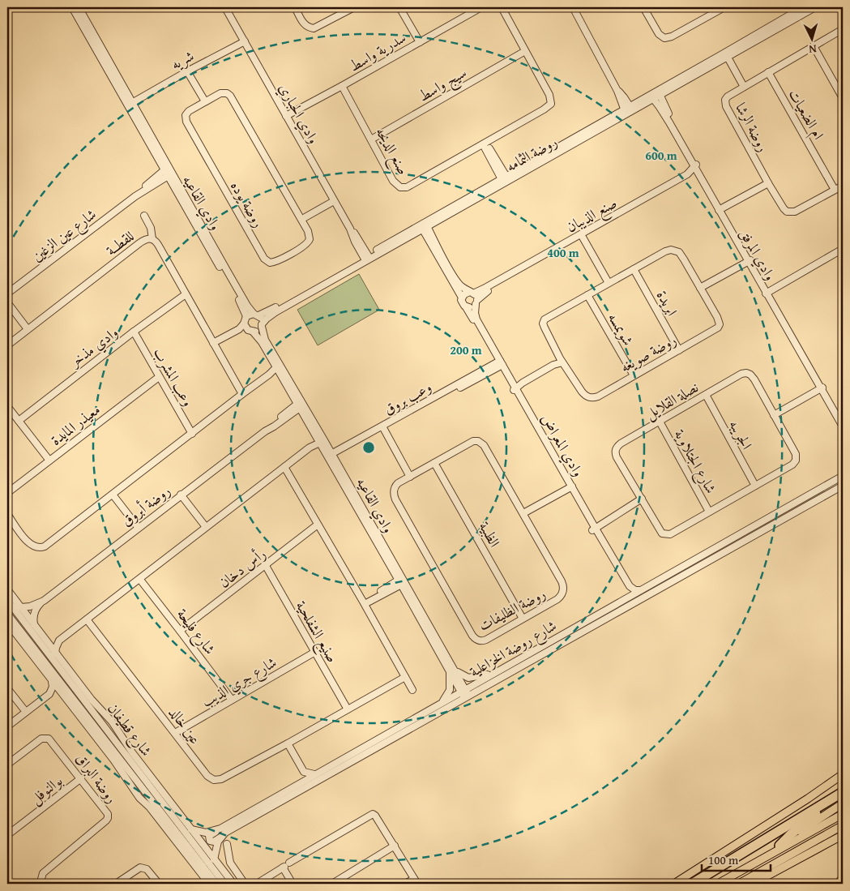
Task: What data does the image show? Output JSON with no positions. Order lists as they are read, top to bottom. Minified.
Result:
{"streets":{"street":["سدرية واسط","شريه","سيج واسط","وادي الحباري","ام الضعيات","روضة الرشا","صنع الديحه","روضة الثمامه","وادي القاعيه","روضة يوده","صنع الذيبان","شارع عين الزغين","للقطــة","وادي المرفق","ابريدة","شويمسه","وادي مذخر","روضة صويغه","وعب المشرب","وعب بروق","نصلة القلايل","معيذر المايدة","الجريبه","وادي المعراض","شارع الجتلاوية","روضة أبروق","الظبية","رأس دخان","روضة الظليفات","شارع فليحة","صنيع الشفلحية","شارع روضة الخزاعلية","شارع جري الذيب","عين خالد","شارع قطيفان","روضة البراق","بوالنوفل"]},"crossings":[["سدرية واسط","وادي الحباري"],["سدرية واسط","صنع الديحه"],["شريه","وادي الحباري"],["شريه","وادي القاعيه"],["سيج واسط","صنع الديحه"],["وادي الحباري","روضة الثمامه"],["ام الضعيات","روضة الرشا"],["روضة الرشا","روضة الثمامه"],["روضة الثمامه","وادي القاعيه"],["روضة الثمامه","وادي المرفق"],["روضة الثمامه","وادي المعراض"],["وادي القاعيه","شارع عين الزغين"],["وادي القاعيه","وعب بروق"],["وادي القاعيه","روضة أبروق"],["وادي القاعيه","شارع روضة الخزاعلية"],["صنع الذيبان","وادي المرفق"],["صنع الذيبان","وادي المعراض"],["للقطــة","وادي مذخر"],["ابريدة","روضة صويغه"],["شويمسه","روضة صويغه"],["وادي مذخر","وعب المشرب"],["وعب المشرب","معيذر المايدة"],["وعب بروق","وادي المعراض"],["نصلة القلايل","الجريبه"],["نصلة القلايل","شارع الجتلاوية"],["وادي المعراض","شارع روضة الخزاعلية"],["روضة أبروق","شارع قطيفان"],["الظبية","روضة الظليفات"],["رأس دخان","شارع فليحة"],["رأس دخان","صنيع الشفلحية"],["شارع فليحة","شارع جري الذيب"],["صنيع الشفلحية","شارع جري الذيب"],["صنيع الشفلحية","عين خالد"],["شارع روضة الخزاعلية","شارع قطيفان"],["شارع جري الذيب","عين خالد"],["روضة البراق","بوالنوفل"]],"scale_bar":"100 m","north":"bottom","rings":["600 m","400 m","200 m"]}
